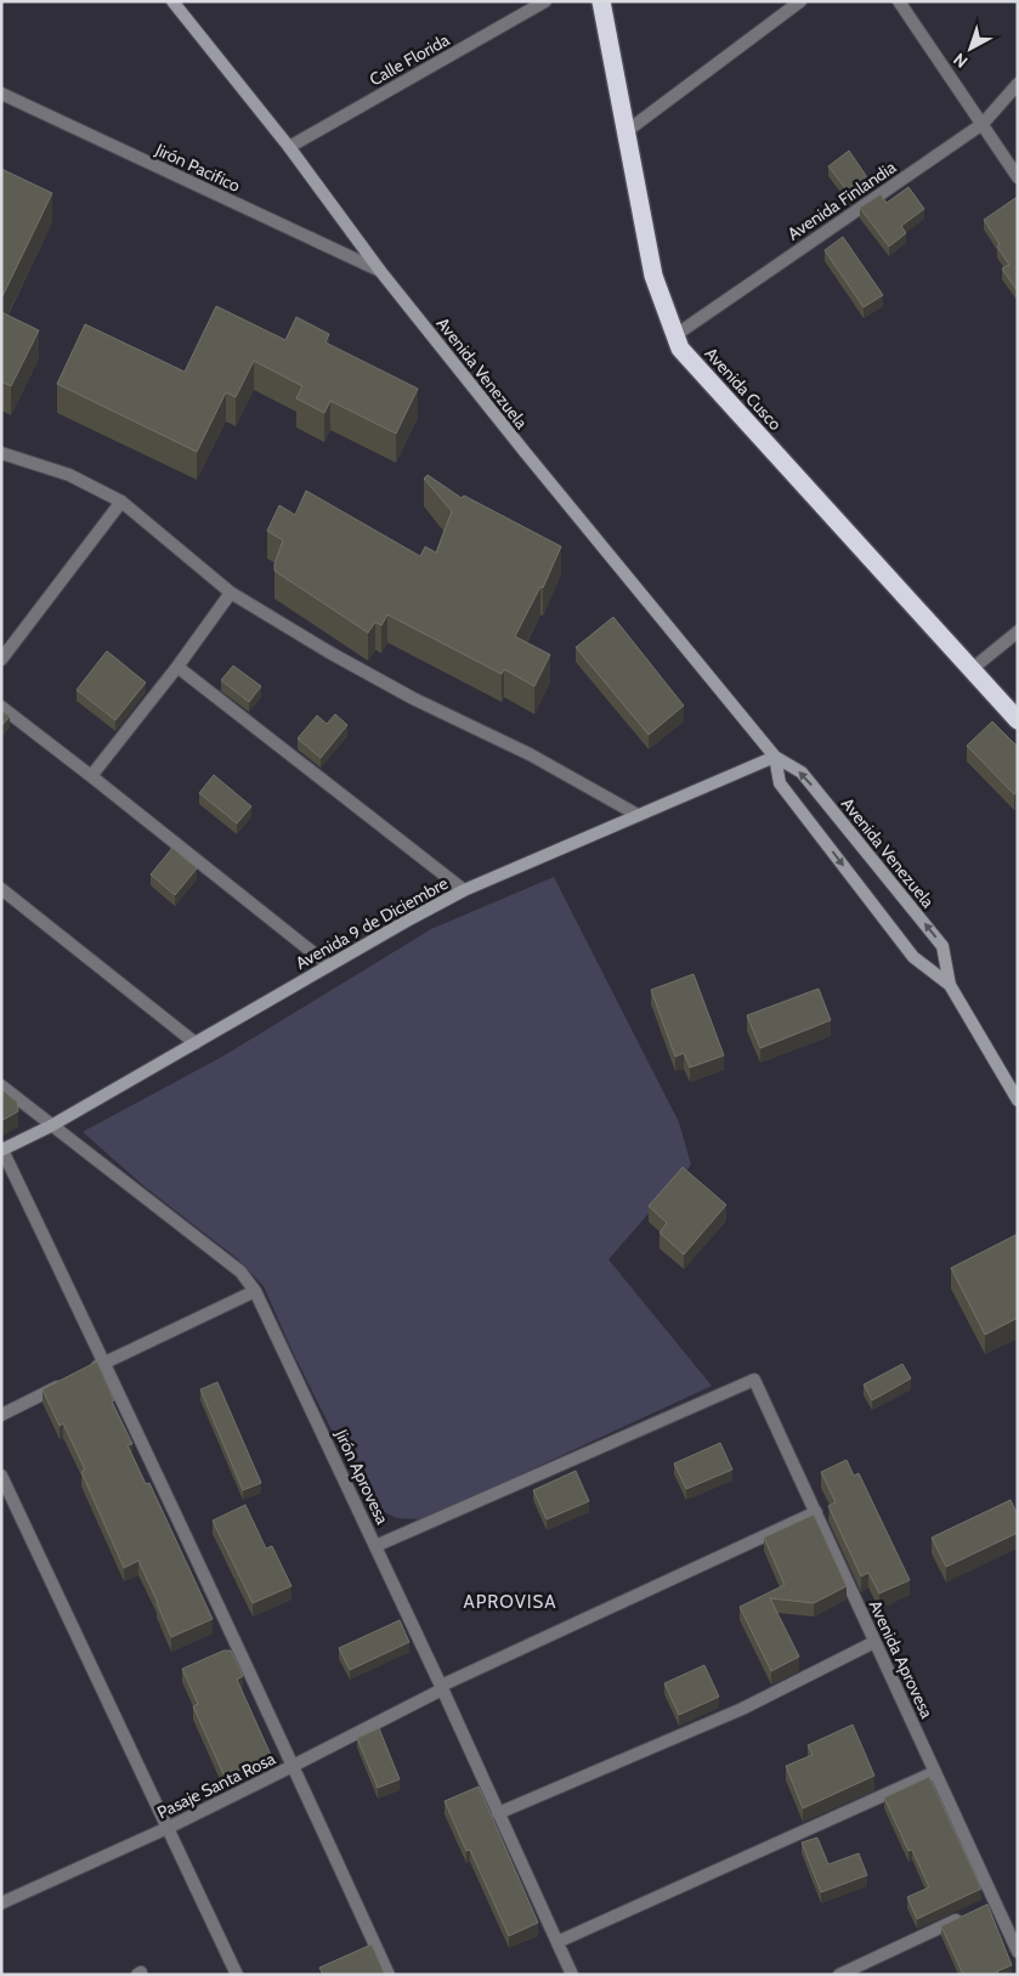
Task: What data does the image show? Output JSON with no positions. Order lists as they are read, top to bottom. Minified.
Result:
{"streets":{"highway":["Avenida Cusco"],"street":["Calle Florida","Jirón Pacifico","Avenida Finlandia","Avenida Venezuela","Avenida 9 de Diciembre","Jirón Aprovesa","Avenida Aprovesa","Pasaje Santa Rosa"]},"crossings":[["Calle Florida","Avenida Venezuela"],["Jirón Pacifico","Avenida Venezuela"],["Avenida Finlandia","Avenida Cusco"],["Avenida Venezuela","Avenida 9 de Diciembre"],["Avenida 9 de Diciembre","Jirón Aprovesa"],["Jirón Aprovesa","Avenida Aprovesa"],["Jirón Aprovesa","Pasaje Santa Rosa"],["Avenida Aprovesa","Pasaje Santa Rosa"]],"districts":["APROVISA"],"north":"bottom left"}
